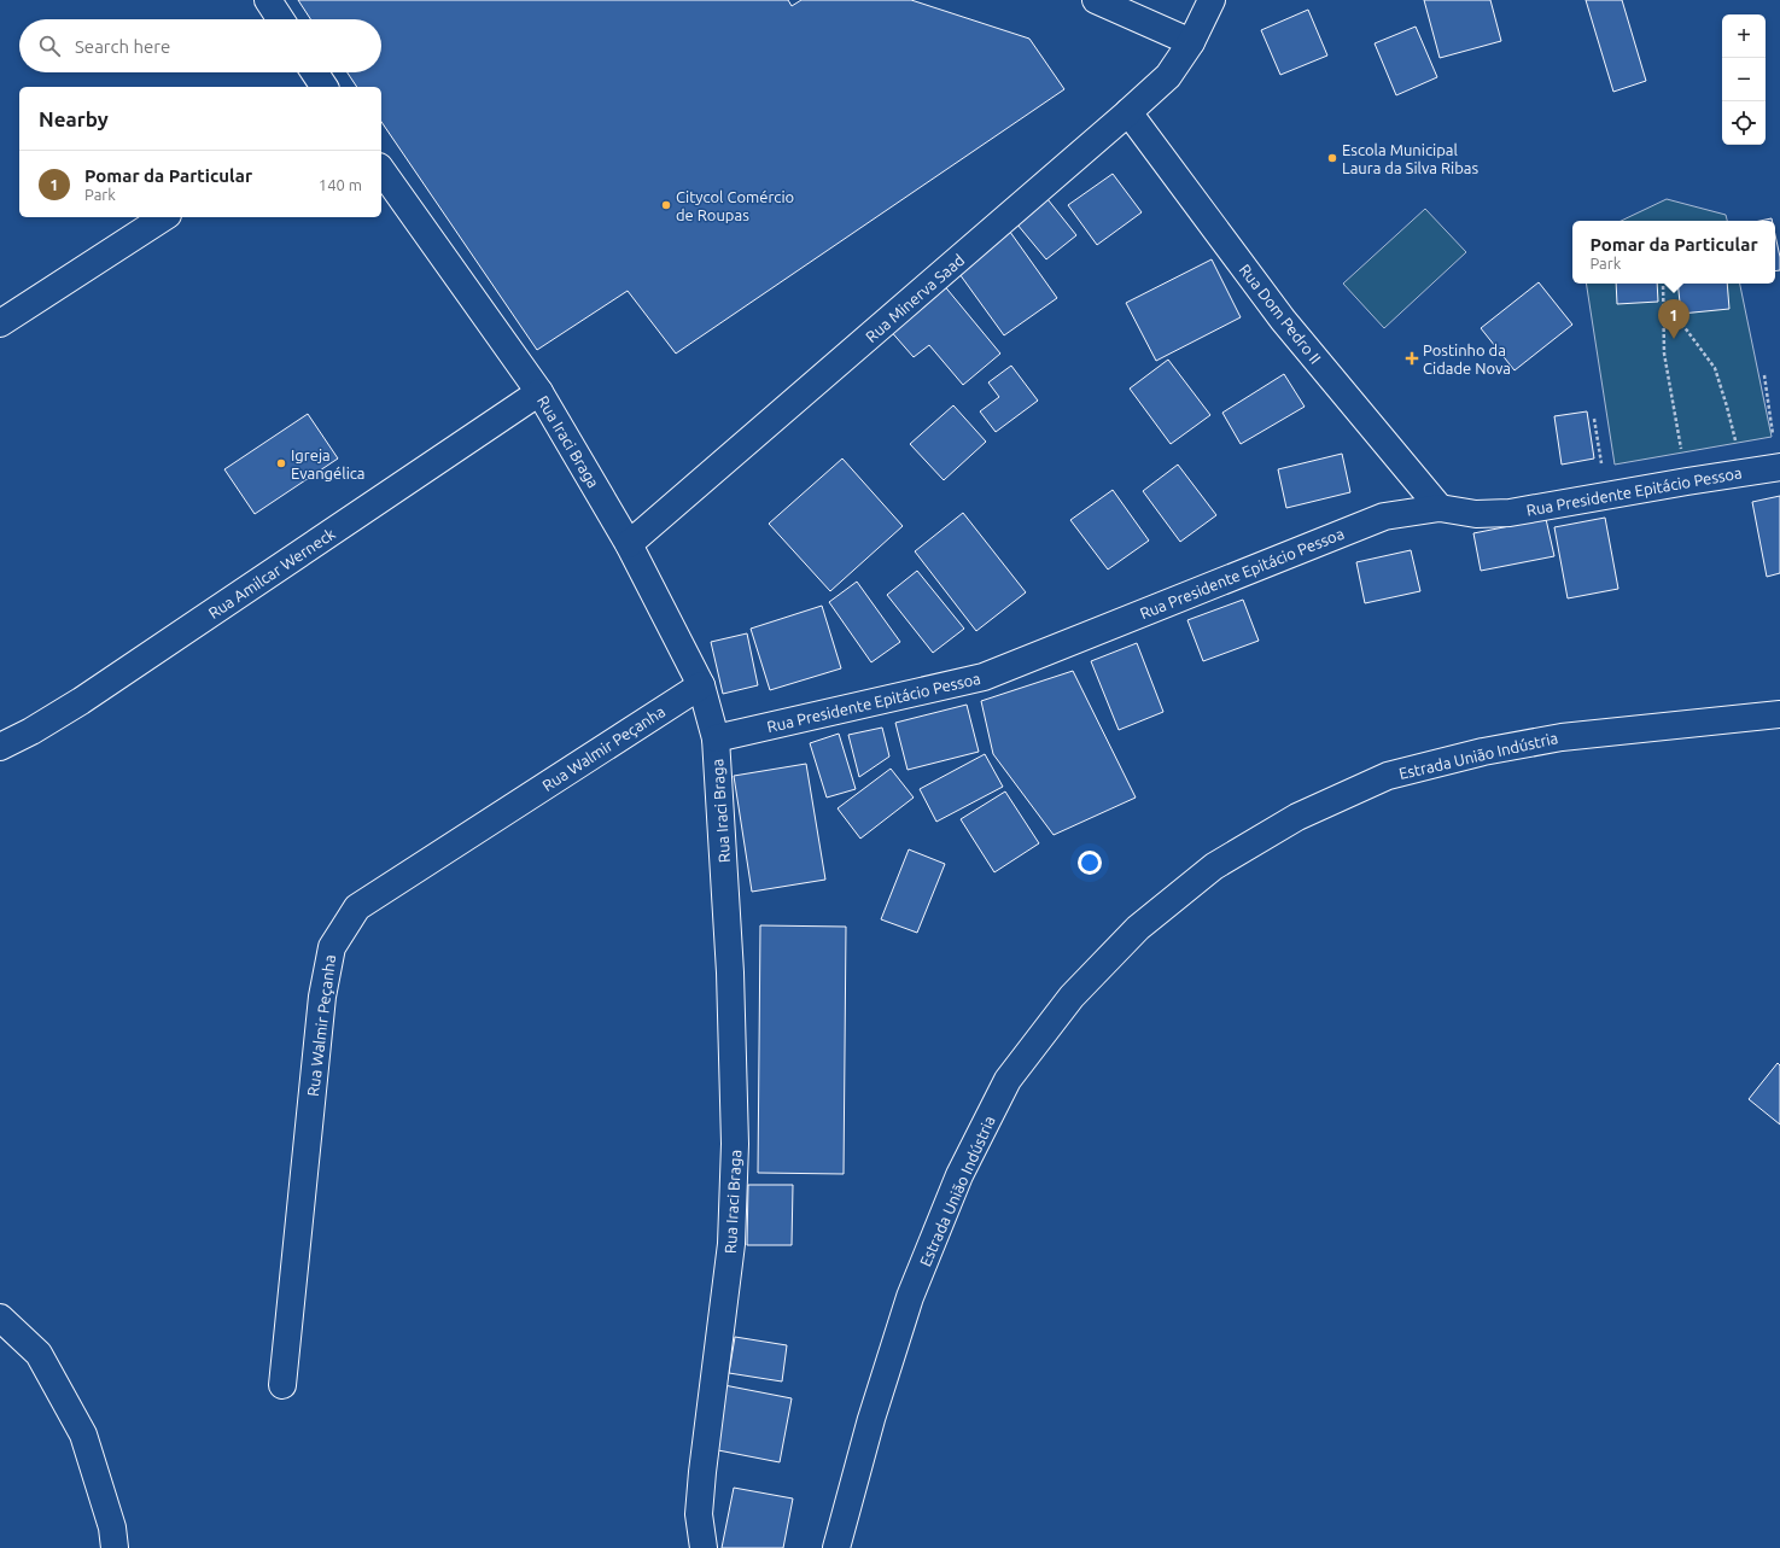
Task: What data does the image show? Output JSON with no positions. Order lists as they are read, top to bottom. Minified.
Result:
{"streets":{"street":["Rua Minerva Saad","Rua Dom Pedro II","Rua Iraci Braga","Rua Presidente Epitácio Pessoa","Rua Amilcar Werneck","Rua Walmir Peçanha","Estrada União Indústria"]},"crossings":[["Rua Minerva Saad","Rua Dom Pedro II"],["Rua Minerva Saad","Rua Iraci Braga"],["Rua Dom Pedro II","Rua Presidente Epitácio Pessoa"],["Rua Iraci Braga","Rua Presidente Epitácio Pessoa"],["Rua Iraci Braga","Rua Amilcar Werneck"],["Rua Iraci Braga","Rua Walmir Peçanha"]],"places":{"other":["Escola Municipal Laura da Silva Ribas","Citycol Comércio de Roupas","Igreja Evangélica"],"health":["Postinho da Cidade Nova"]},"page":{"map_buttons":["+","−"],"search":"Search here","heading":"Nearby","list":[{"mark":"1","name":"Pomar da Particular","note":"Park","value":"140 m"}],"popup":["Pomar da Particular","Park"],"pins":"1"}}
